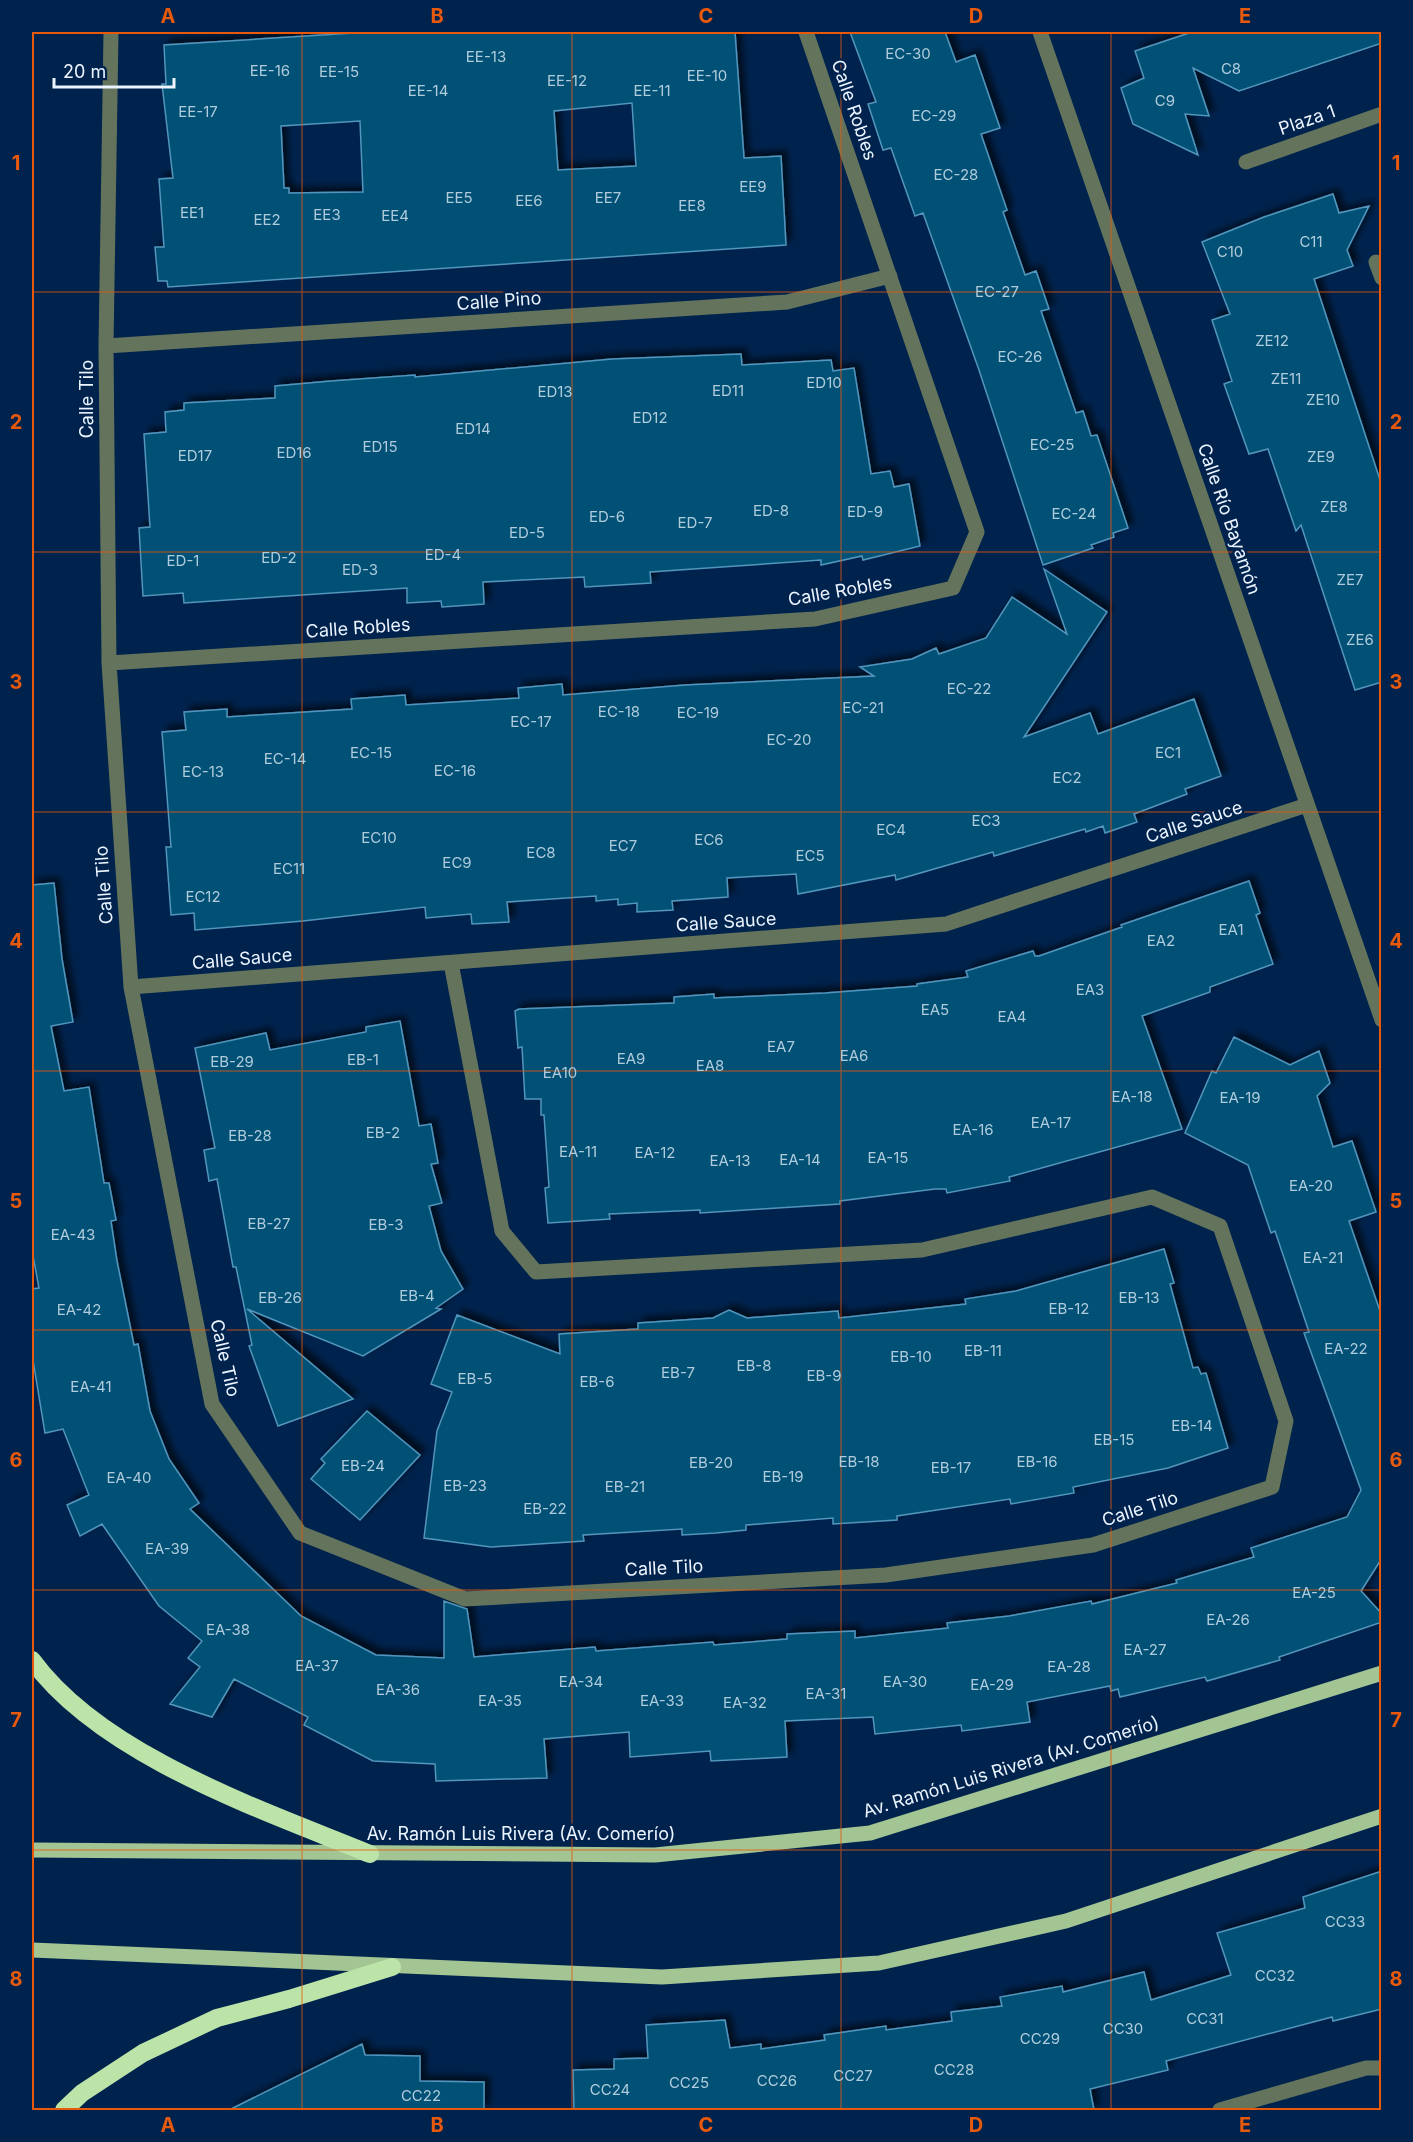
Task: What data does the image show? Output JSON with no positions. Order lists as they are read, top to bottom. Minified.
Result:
{"streets":{"main road":["Av. Ramón Luis Rivera (Av. Comerío)"],"street":["Calle Robles","Plaza 1","Calle Pino","Calle Tilo","Calle Río Bayamón","Calle Sauce"]},"crossings":[["Calle Robles","Calle Pino"],["Calle Robles","Calle Tilo"],["Calle Pino","Calle Tilo"],["Calle Tilo","Calle Sauce"],["Calle Río Bayamón","Calle Sauce"]],"house_numbers":["EC-30","EE-13","C8","EE-16","EE-15","EE-10","EE-12","EE-14","EE-11","C9","EE-17","EC-29","EC-28","EE9","EE5","EE7","EE6","EE8","EE1","EE3","EE4","EE2","C11","C10","EC-27","ZE12","EC-26","ZE11","ED10","ED11","ED13","ZE10","ED12","ED14","EC-25","ED15","ED16","ED17","ZE9","ZE8","ED-8","ED-9","EC-24","ED-6","ED-7","ED-5","ED-4","ED-2","ED-1","ED-3","ZE7","ZE6","EC-22","EC-21","EC-18","EC-19","EC-17","EC-20","EC-15","EC1","EC-14","EC-16","EC-13","EC2","EC3","EC4","EC10","EC6","EC7","EC8","EC5","EC9","EC11","EC12","EA1","EA2","EA3","EA5","EA4","EA7","EA6","EA9","EB-1","EB-29","EA8","EA10","EA-18","EA-19","EA-17","EA-16","EB-2","EB-28","EA-11","EA-12","EA-15","EA-14","EA-13","EA-20","EB-27","EB-3","EA-43","EA-21","EB-4","EB-26","EB-13","EB-12","EA-42","EA-22","EB-11","EB-10","EB-8","EB-7","EB-9","EB-5","EB-6","EA-41","EB-14","EB-15","EB-18","EB-16","EB-20","EB-24","EB-17","EB-19","EA-40","EB-23","EB-21","EB-22","EA-39","EA-25","EA-26","EA-38","EA-27","EA-37","EA-28","EA-34","EA-30","EA-29","EA-36","EA-31","EA-35","EA-33","EA-32","CC33","CC32","CC31","CC30","CC29","CC28","CC27","CC26","CC25","CC24","CC22"],"scale_bar":"20 m","grid":{"columns":["A","B","C","D","E"],"rows":["1","2","3","4","5","6","7","8"]}}
